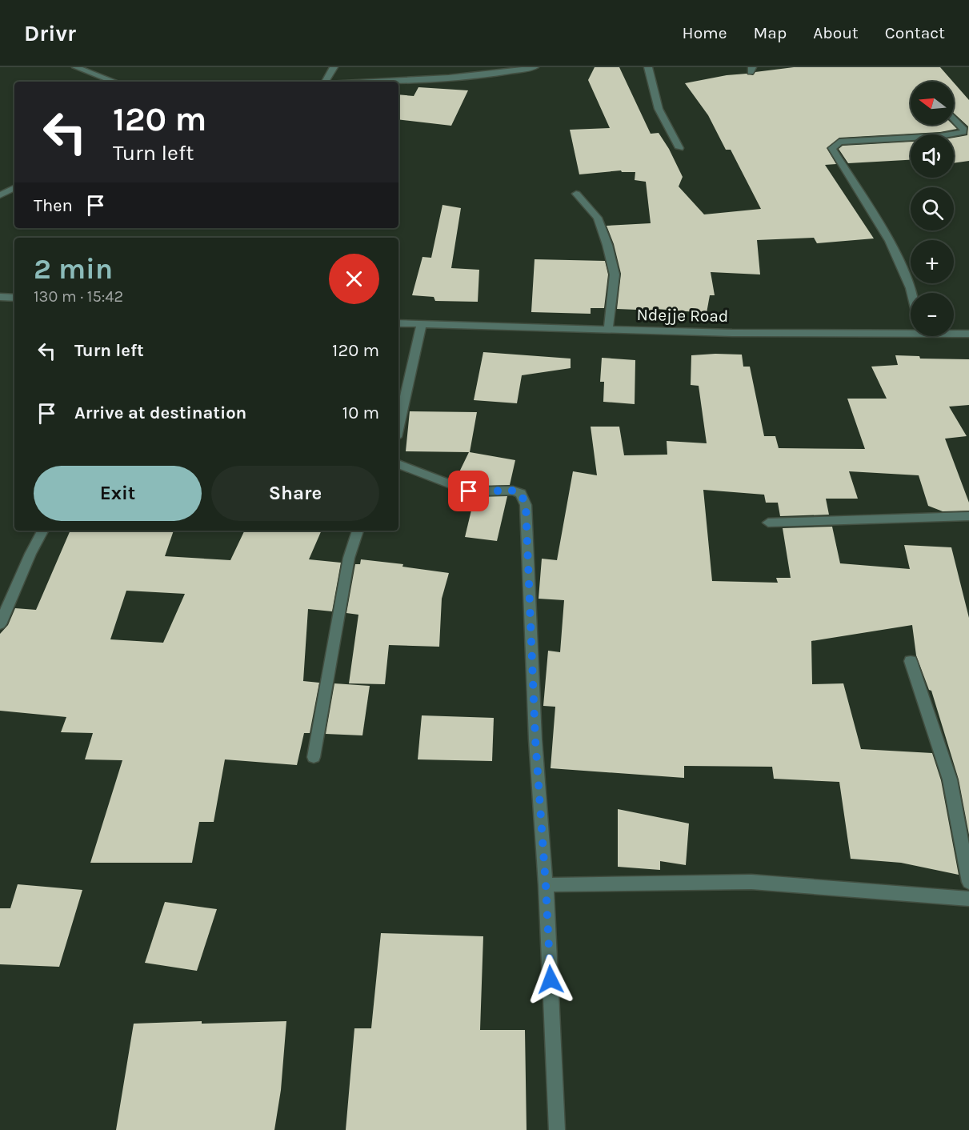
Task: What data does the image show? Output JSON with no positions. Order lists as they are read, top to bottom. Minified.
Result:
{"streets":{"street":["Ndejje Road"]},"north":"left","page":{"header":"Drivr","nav":["Home","Map","About","Contact"],"map_buttons":["+","−"],"turn":["120 m","Turn left"],"then":"Then","heading":["2 min","130 m · 15:42"],"list":[{"name":"Turn left","value":"120 m"},{"name":"Arrive at destination","value":"10 m"}],"buttons":["Exit","Share"]}}
